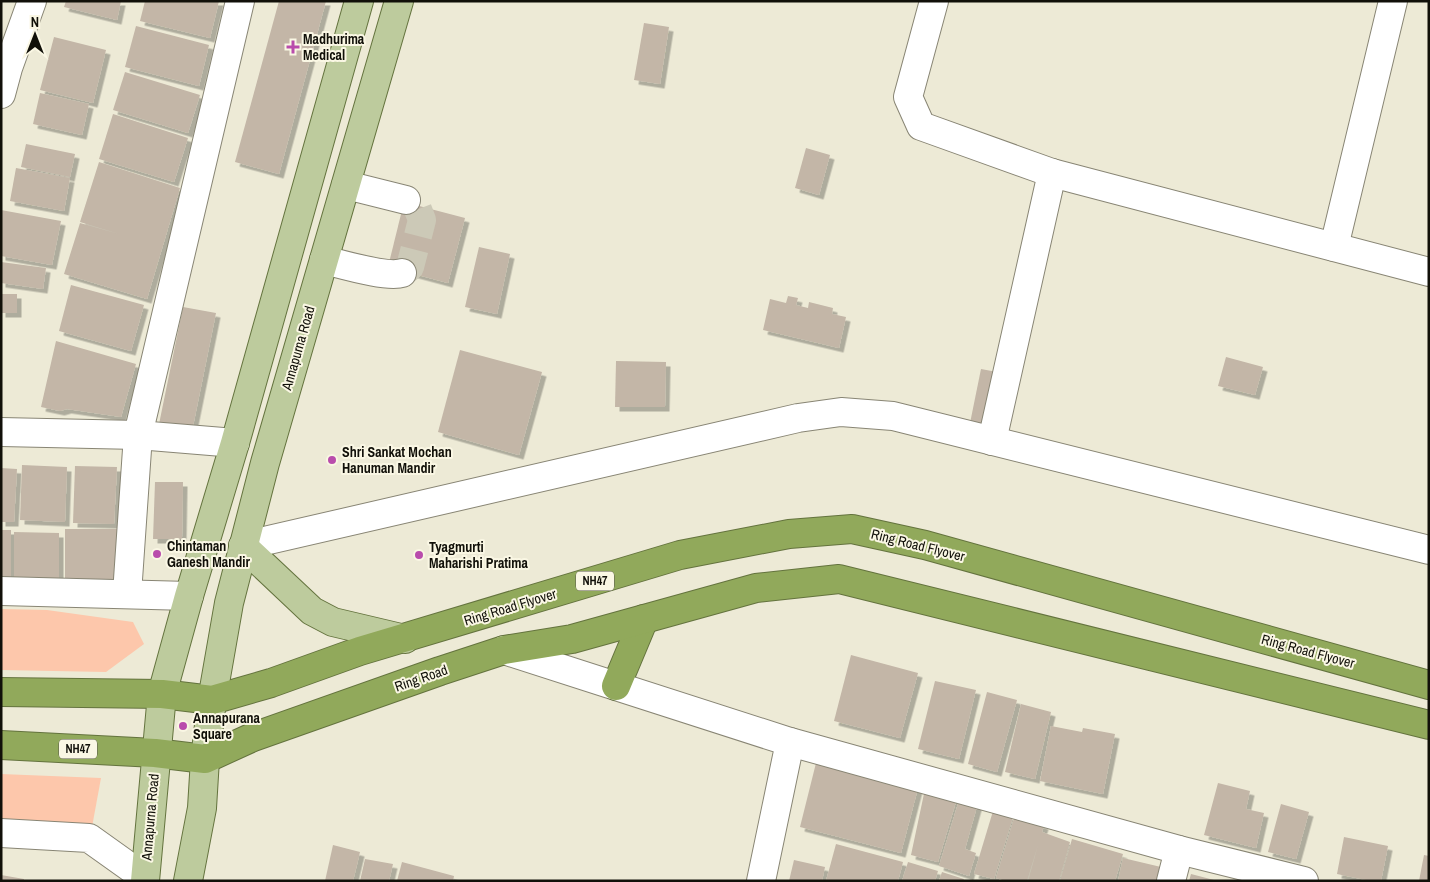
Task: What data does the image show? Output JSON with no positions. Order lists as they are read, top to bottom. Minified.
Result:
{"streets":{"highway":["Ring Road Flyover","NH47","Ring Road"],"main road":["Annapurna Road"]},"crossings":[["Annapurna Road","NH47"],["Annapurna Road","Ring Road"],["Ring Road Flyover","NH47"]],"places":{"health":["Madhurima Medical"],"other":["Shri Sankat Mochan Hanuman Mandir","Chintaman Ganesh Mandir","Tyagmurti Maharishi Pratima","Annapurana Square"]},"north":"top"}
